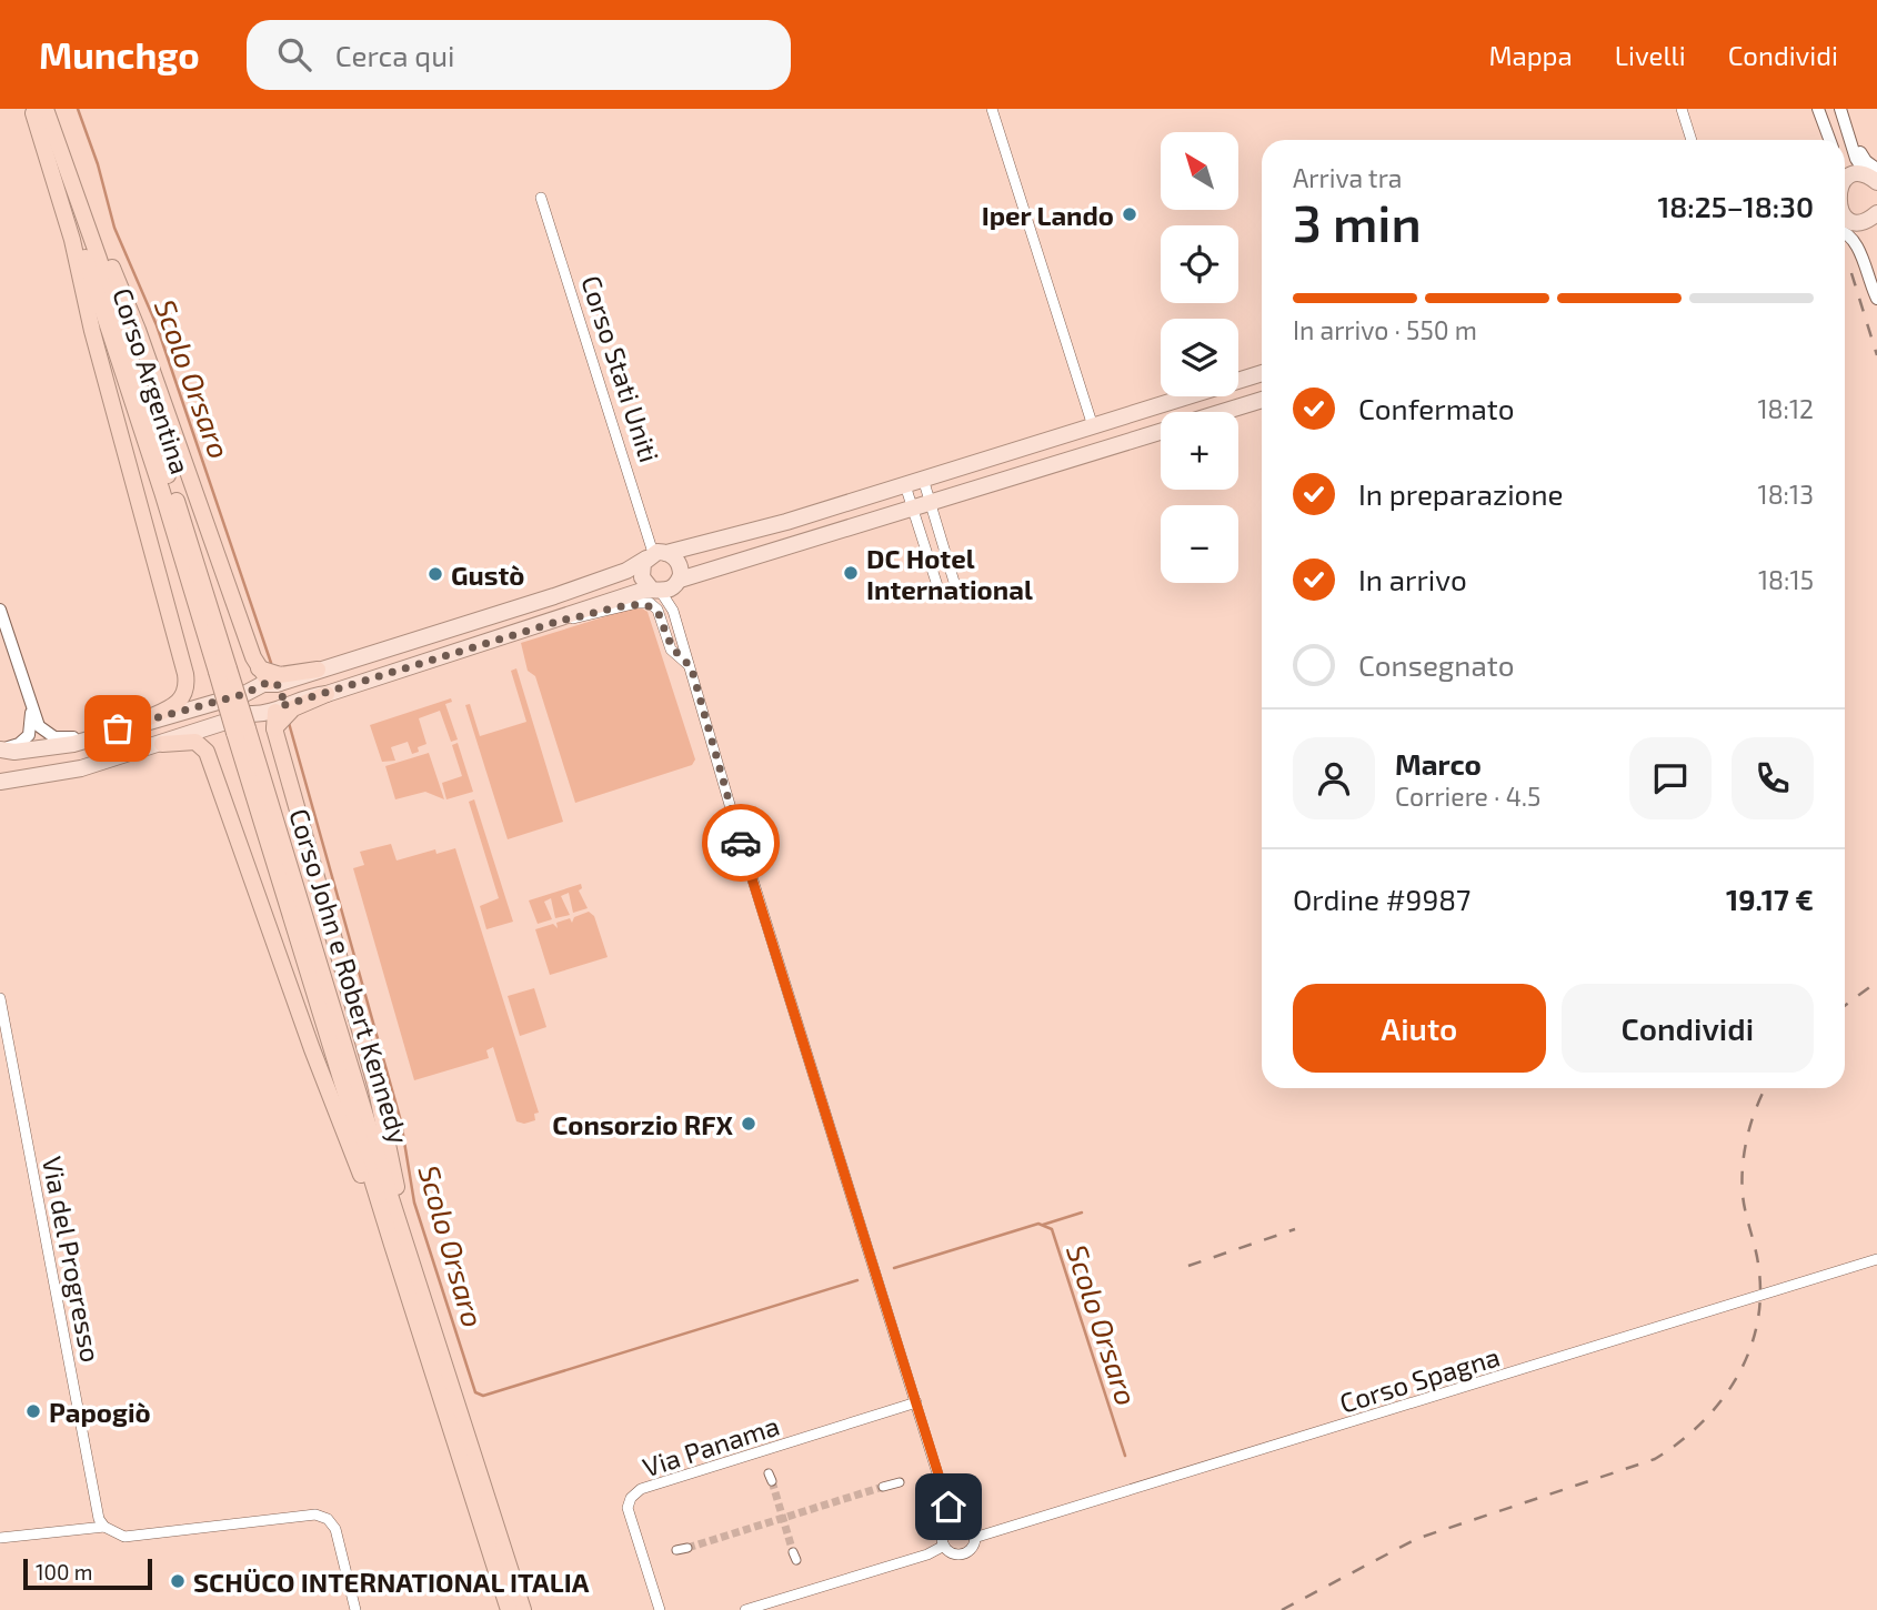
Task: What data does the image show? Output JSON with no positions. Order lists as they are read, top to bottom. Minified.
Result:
{"streets":{"highway":["Corso Argentina","Corso John e Robert Kennedy"],"street":["Corso Stati Uniti","Via del Progresso","Corso Spagna","Via Panama"]},"crossings":[["Corso Argentina","Corso John e Robert Kennedy"]],"water":["Scolo Orsaro"],"places":["Iper Lando","DC Hotel International","Gustò","Consorzio RFX","Papogiò","SCHÜCO INTERNATIONAL ITALIA"],"scale_bar":"100 m","north":"top left","page":{"header":"Munchgo","search":"Cerca qui","nav":["Mappa","Livelli","Condividi"],"map_buttons":["+","−"],"heading":["3 min","Arriva tra","18:25–18:30"],"panel":["Marco","Corriere · 4.5","Ordine #9987","19.17 €"],"bar":"In arrivo · 550 m","list":[["Confermato","18:12"],["In preparazione","18:13"],["In arrivo","18:15"],"Consegnato"],"buttons":["Aiuto","Condividi"],"scale":"100 m"}}
